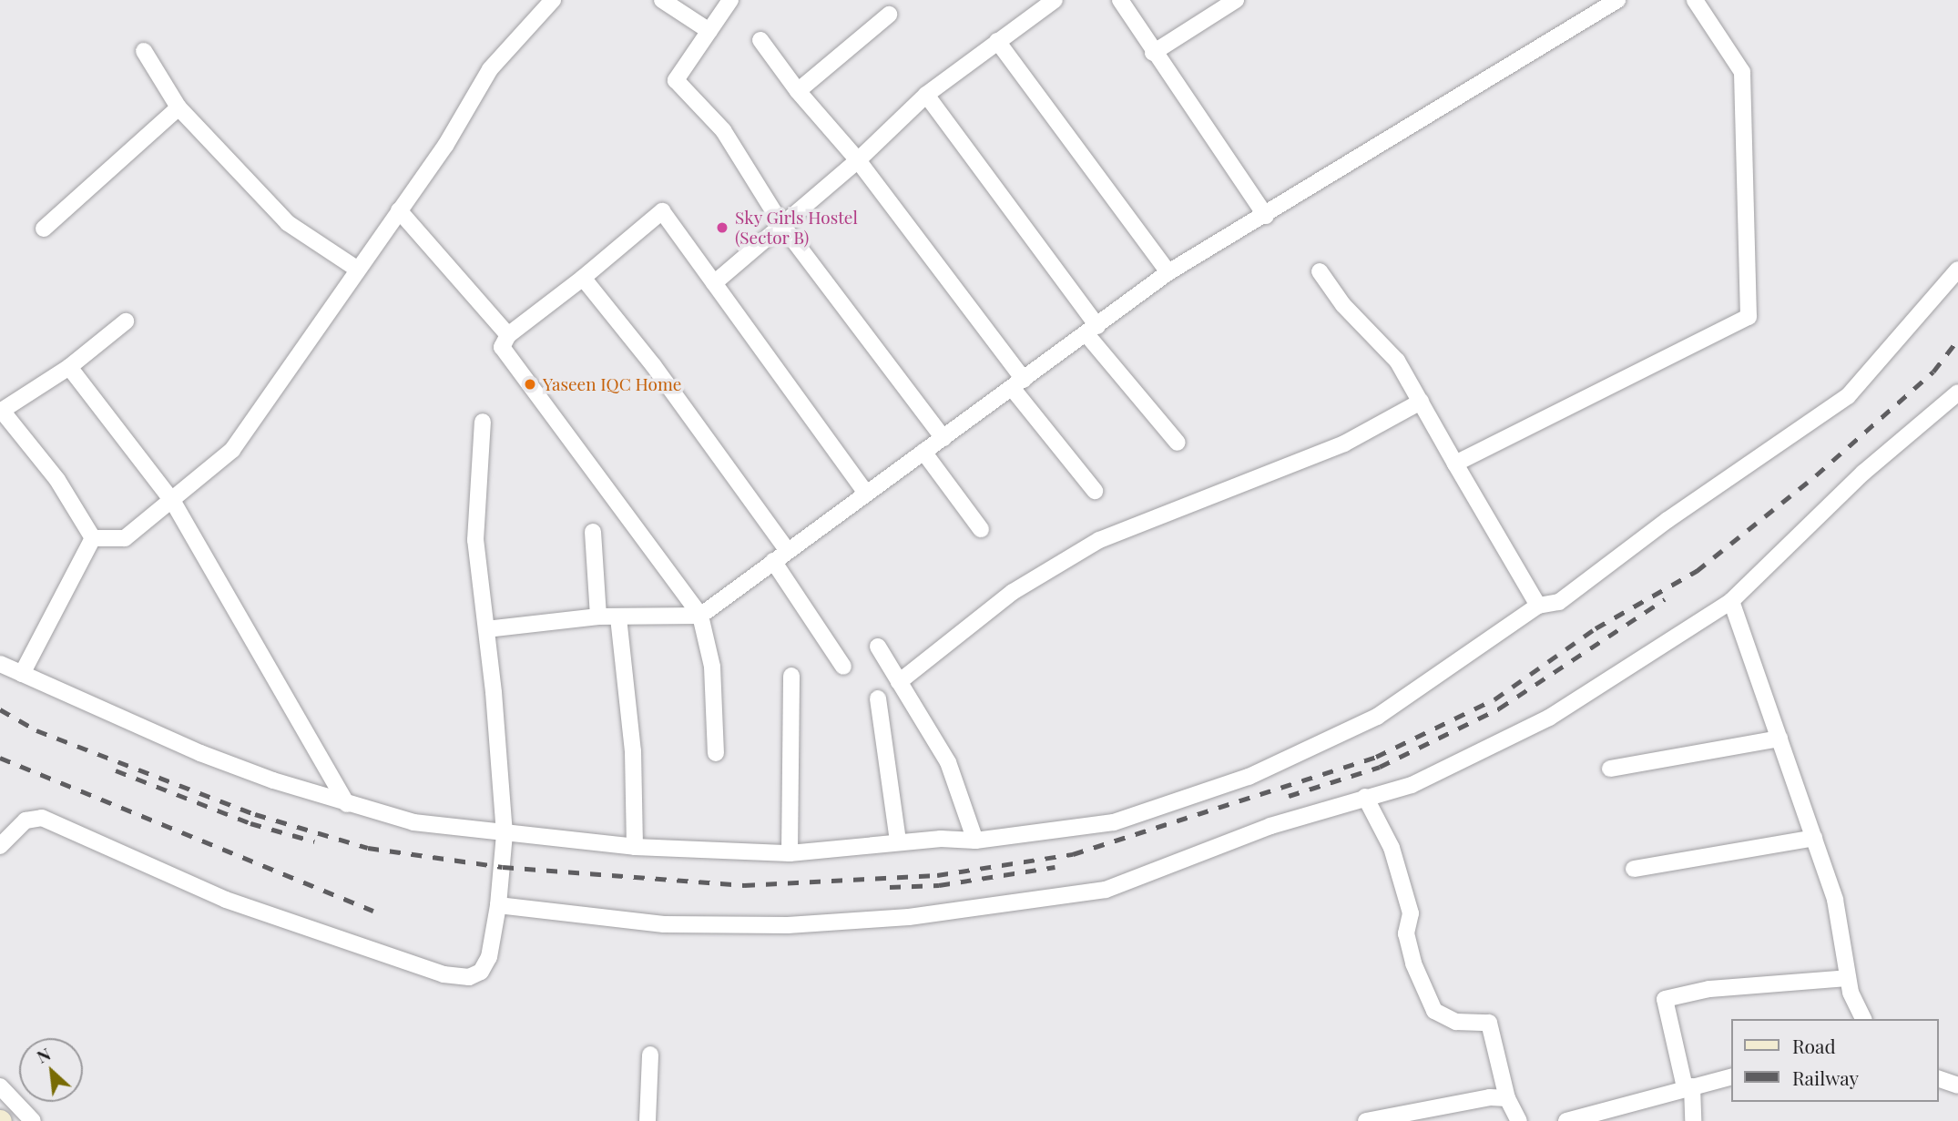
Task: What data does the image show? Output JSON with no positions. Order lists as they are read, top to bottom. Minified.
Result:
{"places":["Sky Girls Hostel (Sector B)","Yaseen IQC Home"],"legend":["Road","Railway"],"north":"top left"}
